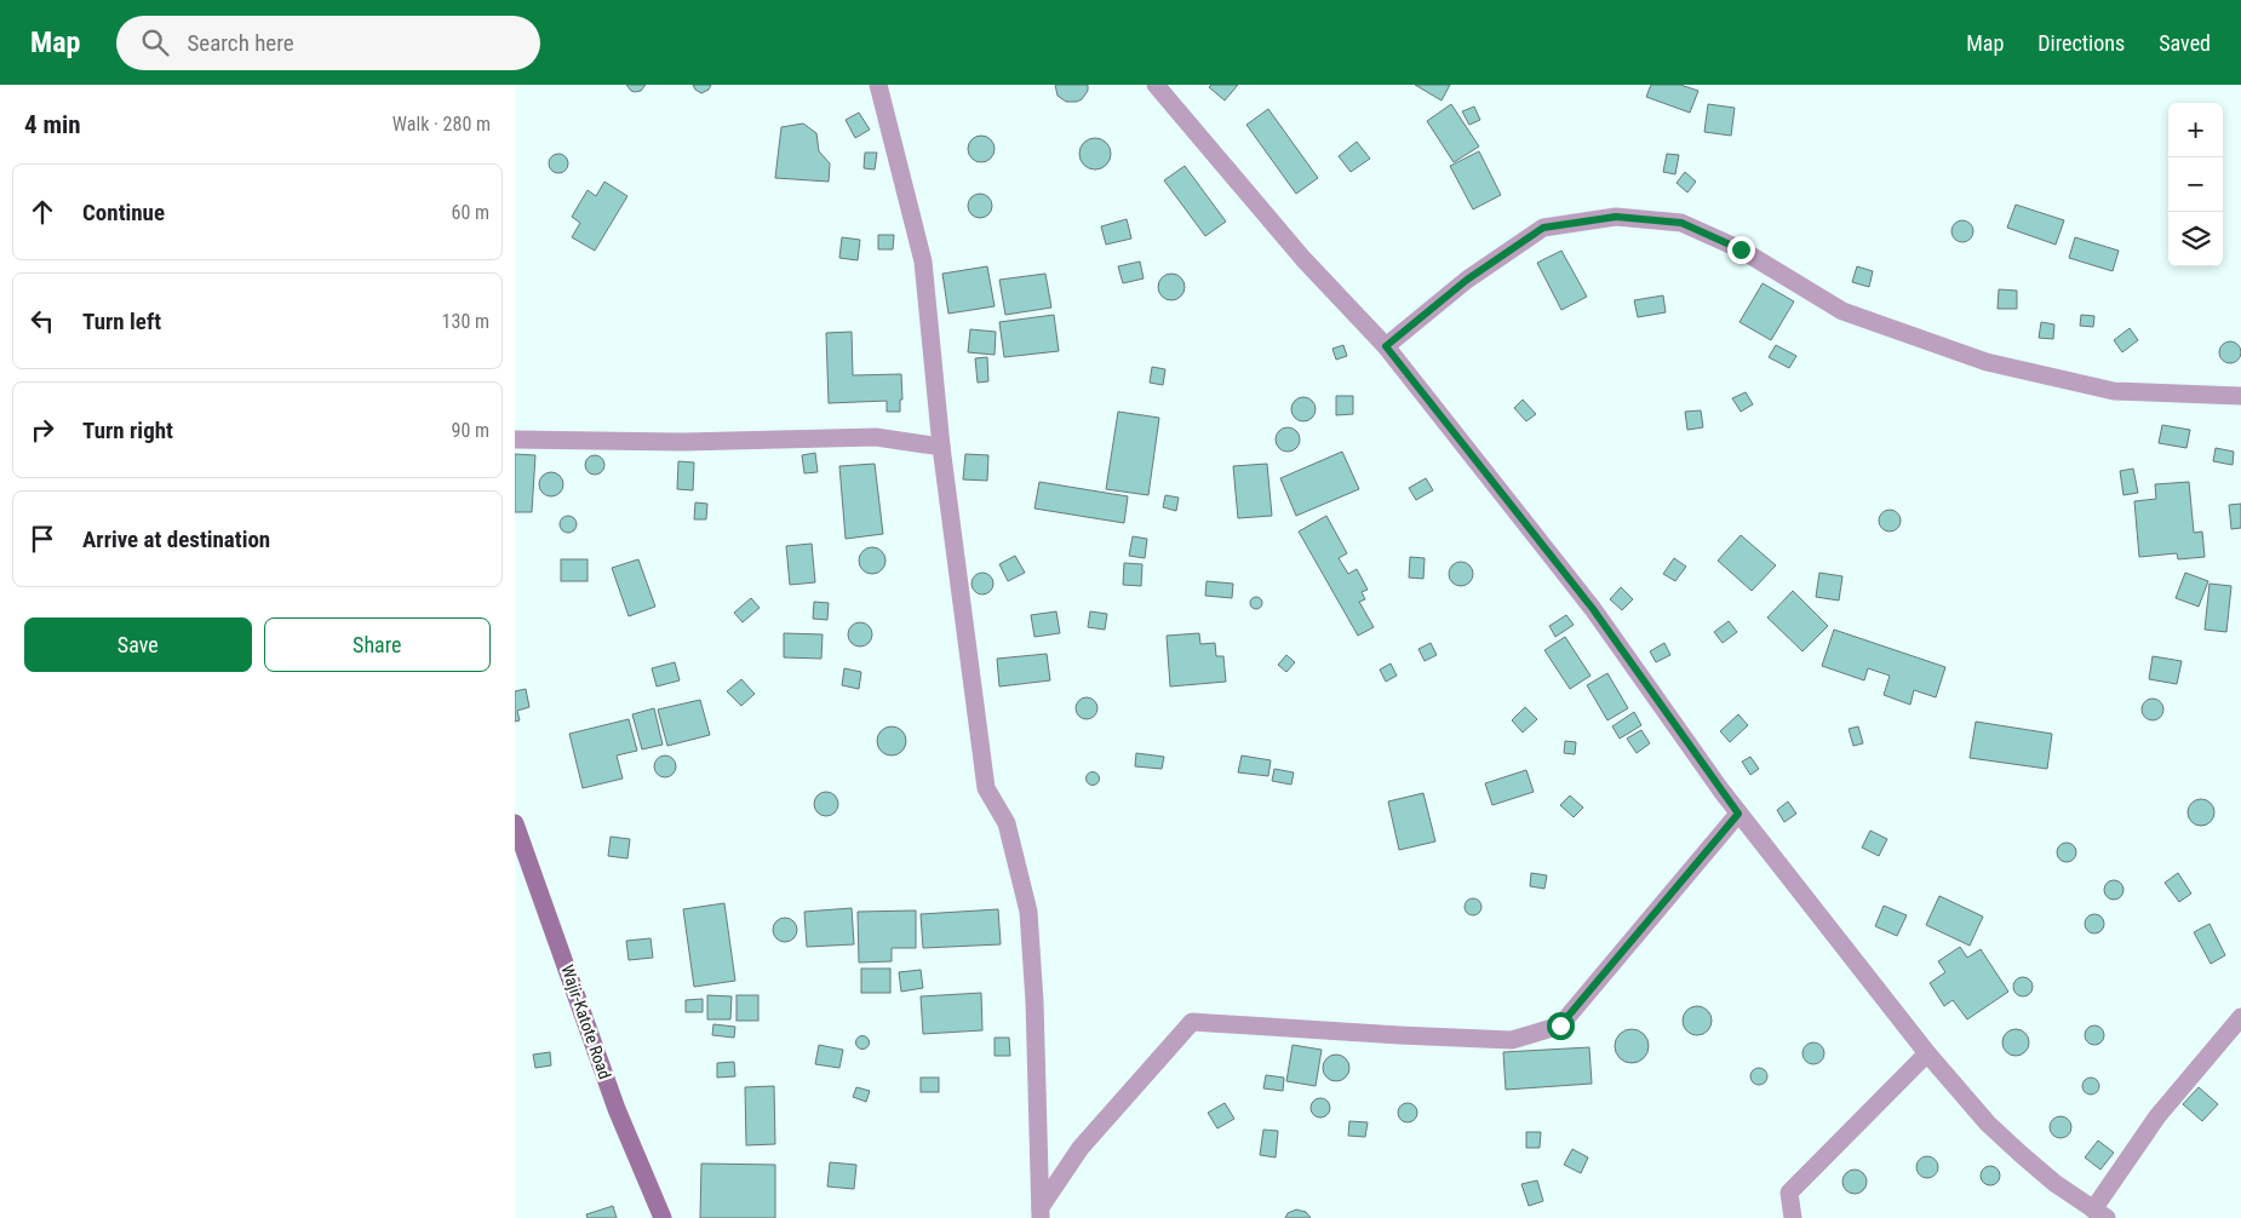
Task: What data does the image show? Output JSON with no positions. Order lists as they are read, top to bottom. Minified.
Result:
{"streets":{"street":["Wajir-Katote Road"]},"page":{"header":"Map","search":"Search here","nav":["Map","Directions","Saved"],"heading":["4 min","Walk · 280 m"],"map_buttons":["+","−"],"list":[["Continue","60 m"],["Turn left","130 m"],["Turn right","90 m"],"Arrive at destination"],"buttons":["Save","Share"]}}
